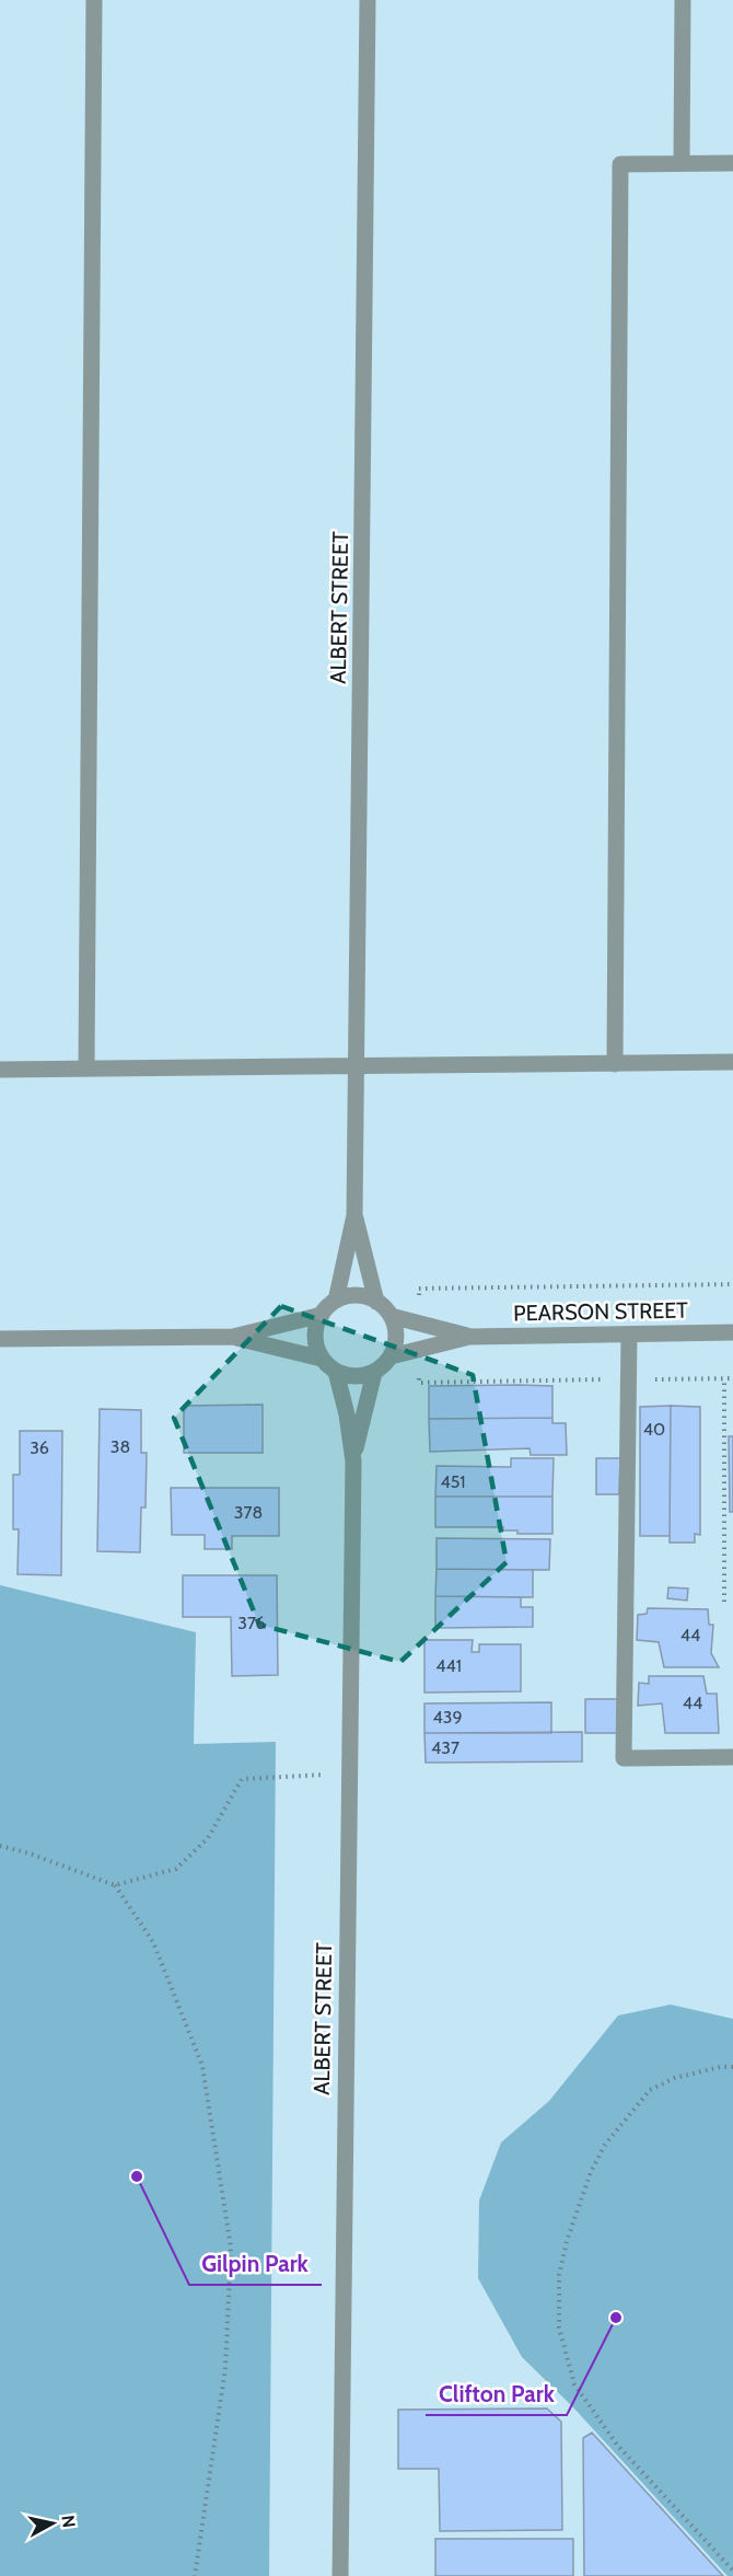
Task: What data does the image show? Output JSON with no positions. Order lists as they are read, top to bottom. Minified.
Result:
{"streets":{"street":["ALBERT STREET","PEARSON STREET"]},"crossings":[["ALBERT STREET","PEARSON STREET"]],"places":["Gilpin Park","Clifton Park"],"house_numbers":["40","38","36","451","378","376","44","441","44","439","437"],"north":"right"}
